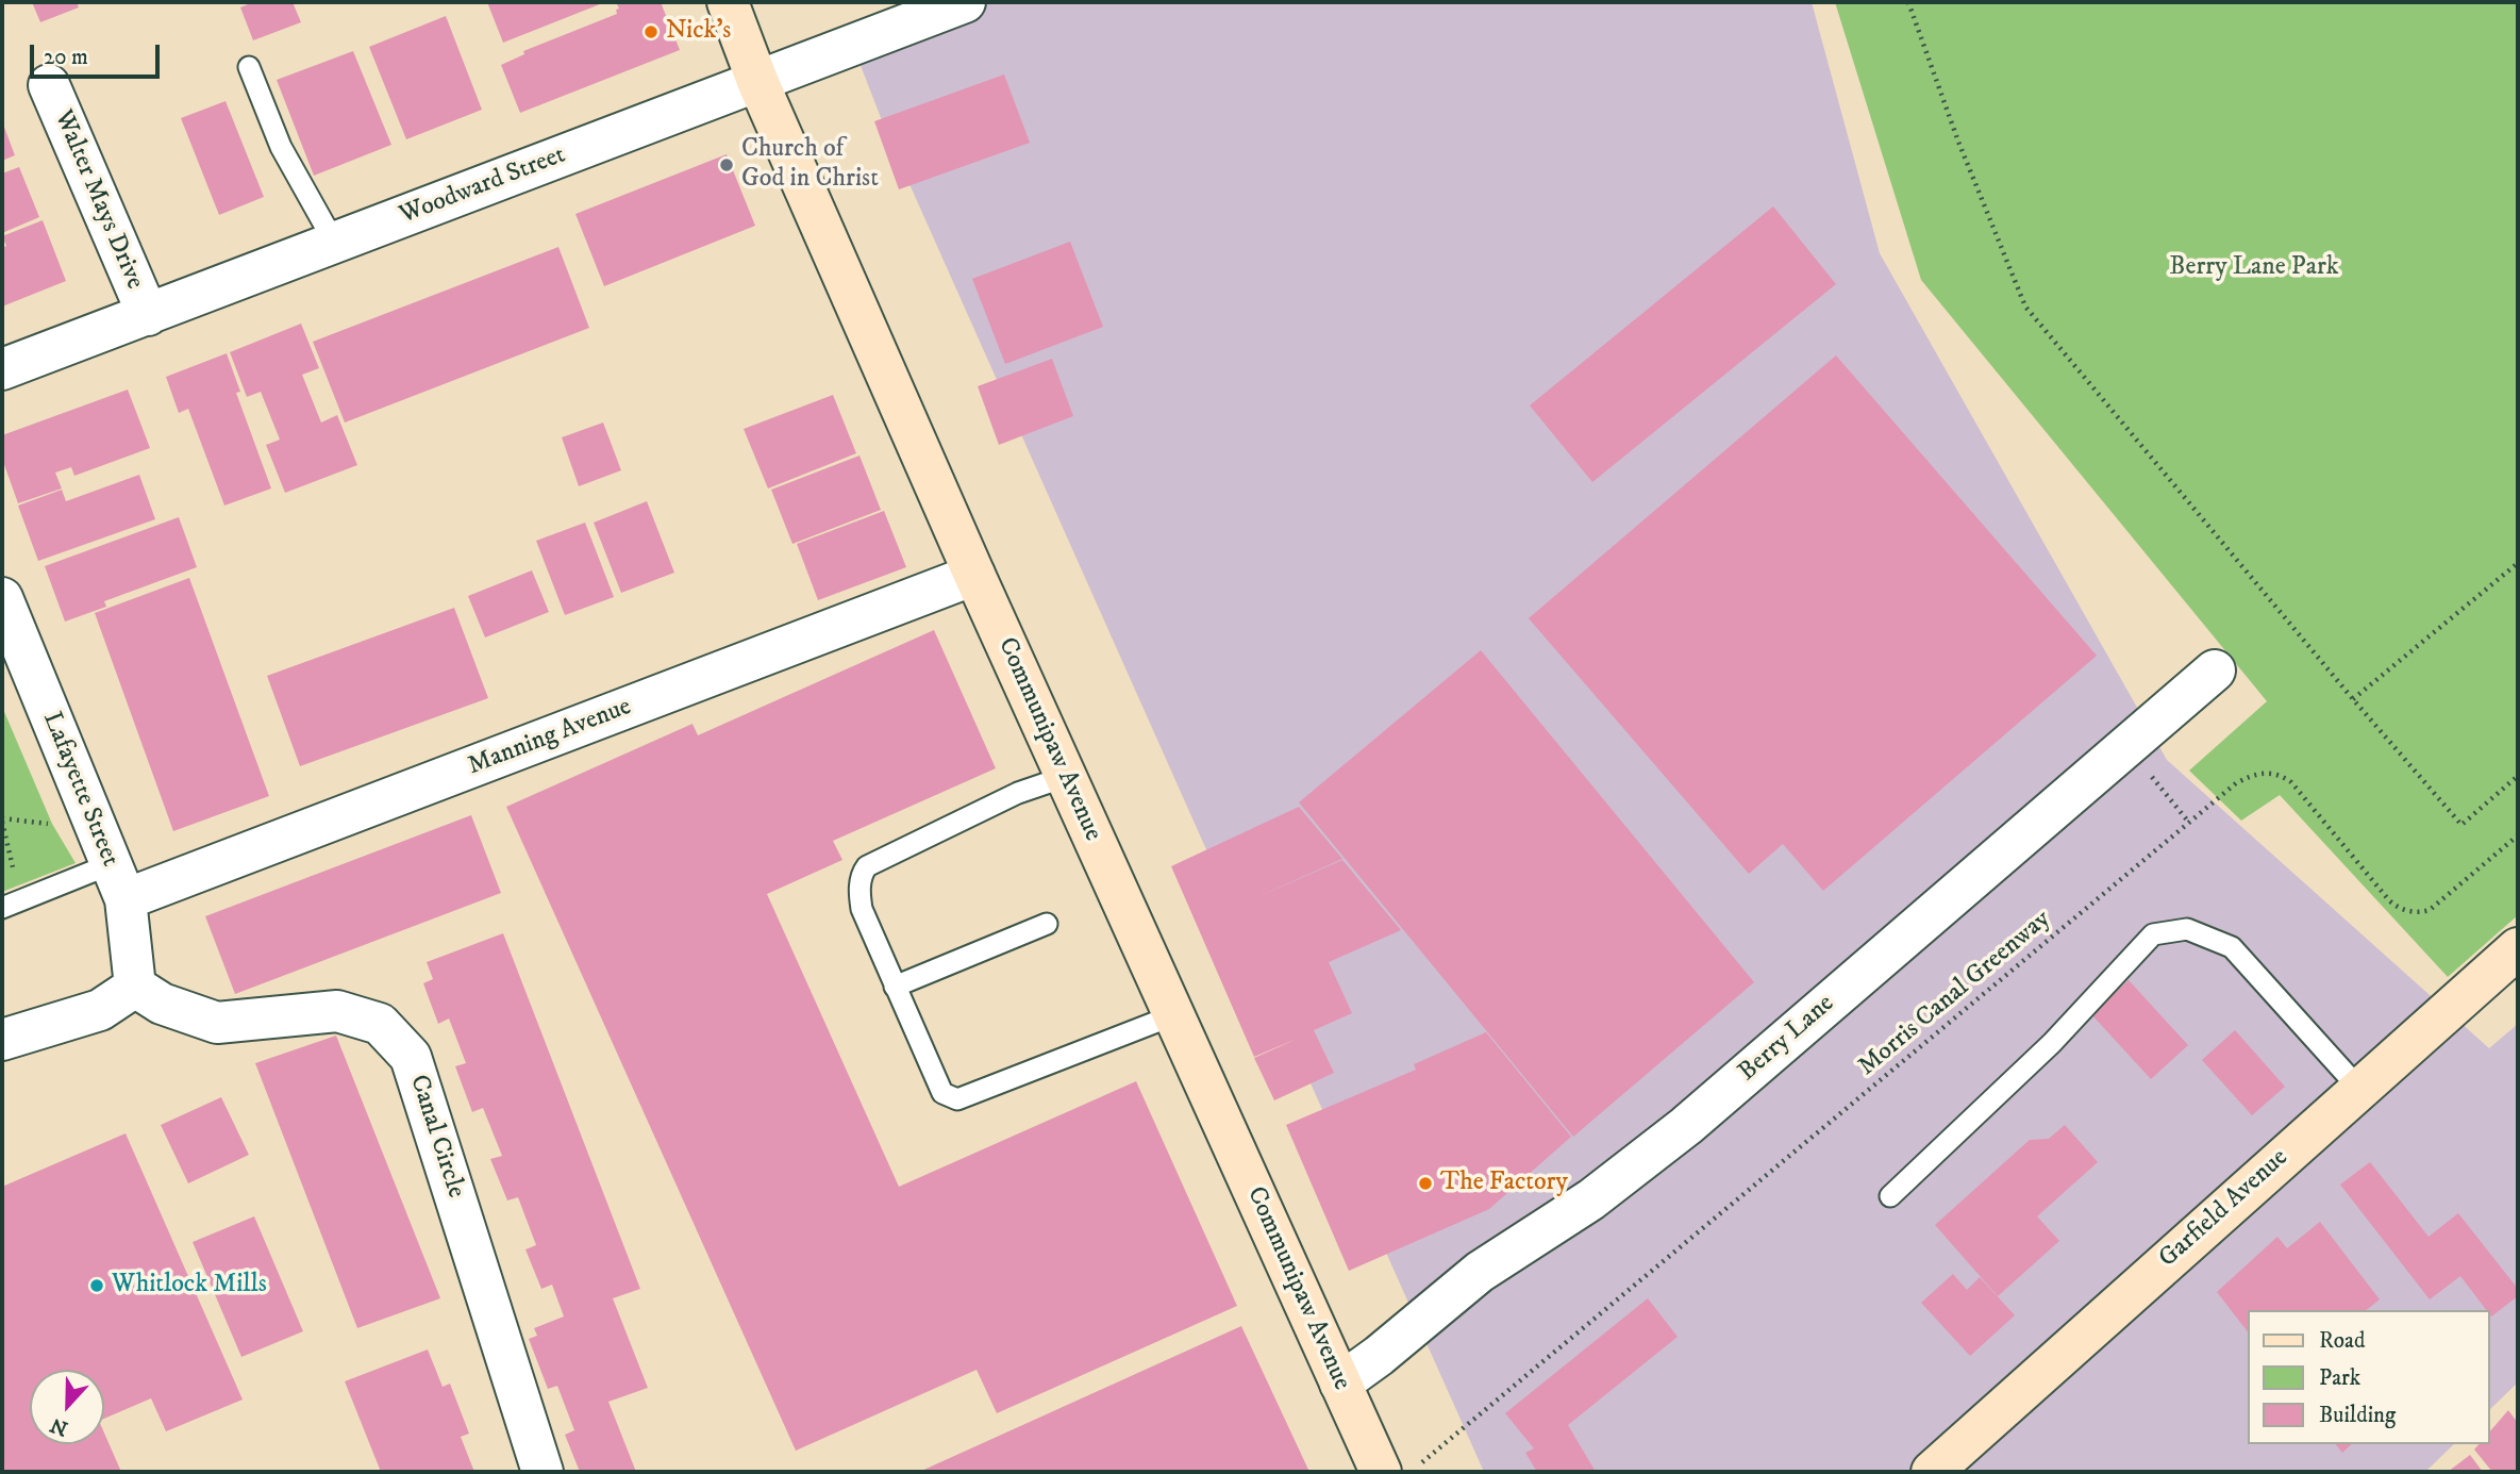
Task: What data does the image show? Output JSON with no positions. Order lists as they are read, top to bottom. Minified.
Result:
{"streets":{"street":["Woodward Street","Walter Mays Drive","Manning Avenue","Communipaw Avenue","Lafayette Street","Berry Lane","Canal Circle","Garfield Avenue"],"path":["Morris Canal Greenway"]},"crossings":[["Woodward Street","Walter Mays Drive"],["Woodward Street","Communipaw Avenue"],["Manning Avenue","Communipaw Avenue"],["Manning Avenue","Lafayette Street"],["Communipaw Avenue","Morris Canal Greenway"],["Communipaw Avenue","Berry Lane"],["Lafayette Street","Canal Circle"]],"parks":["Berry Lane Park"],"places":["Nick's","Church of God in Christ","The Factory","Whitlock Mills"],"legend":["Road","Park","Building"],"scale_bar":"20 m","north":"bottom"}
